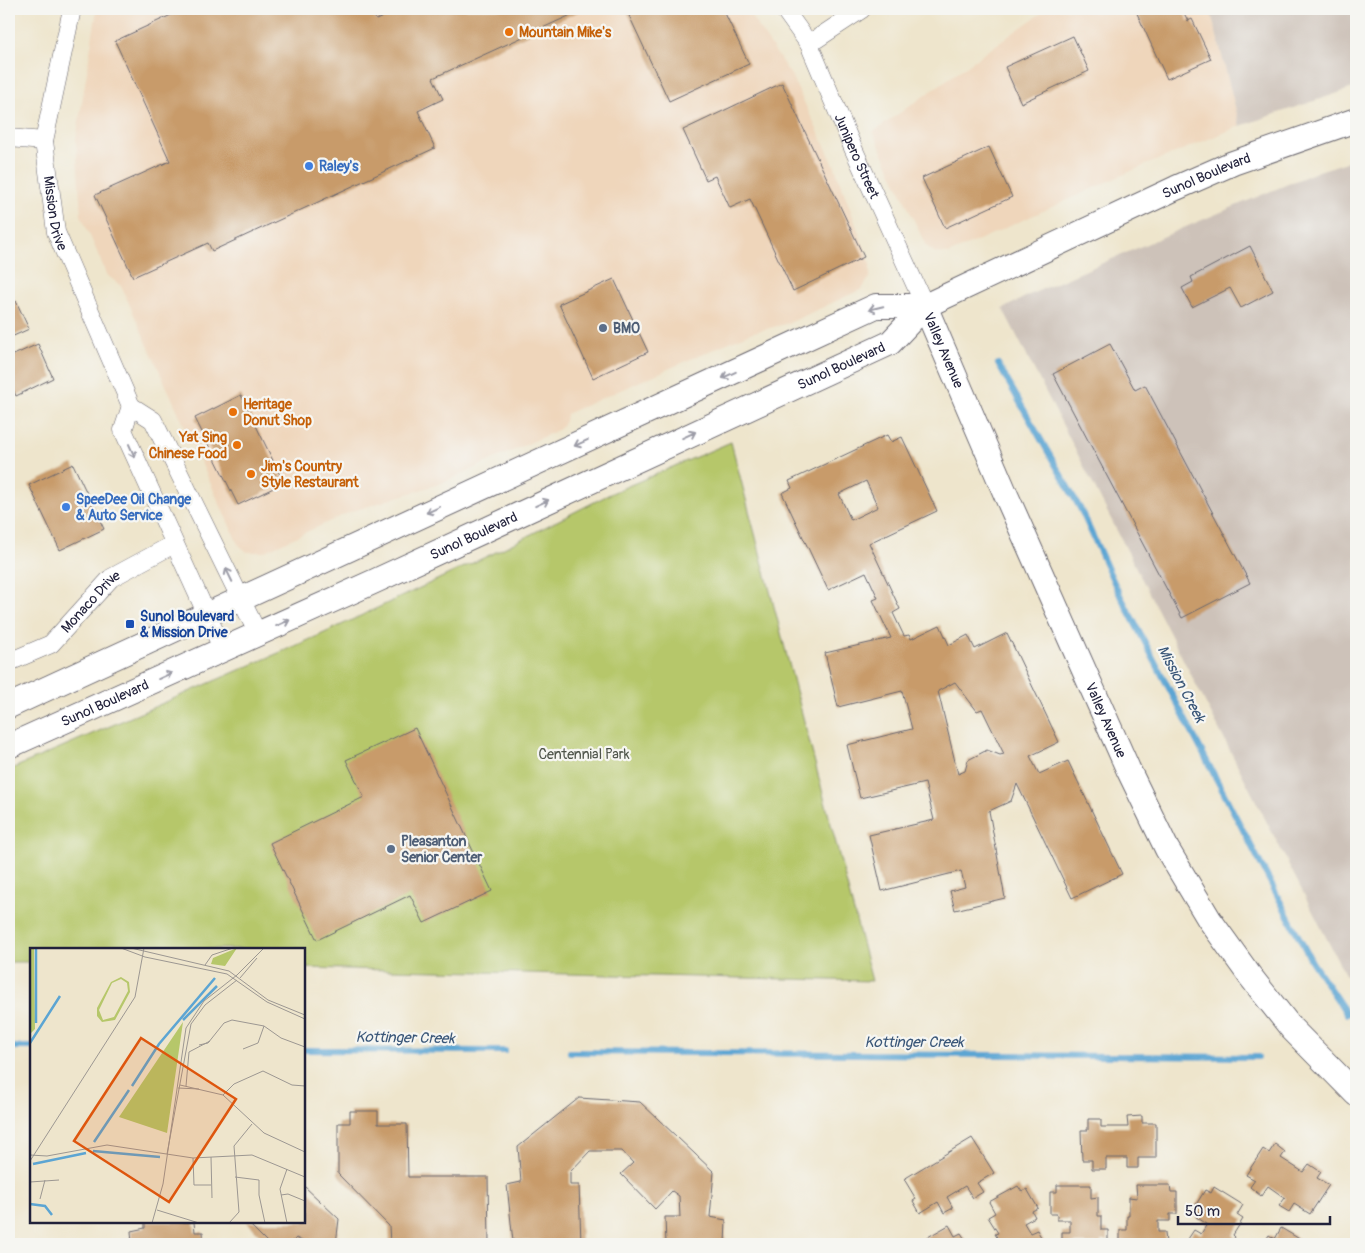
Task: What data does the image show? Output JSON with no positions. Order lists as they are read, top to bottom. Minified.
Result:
{"streets":{"main road":["Sunol Boulevard","Valley Avenue"],"street":["Junipero Street","Mission Drive","Monaco Drive"]},"crossings":[["Junipero Street","Sunol Boulevard"],["Junipero Street","Valley Avenue"],["Sunol Boulevard","Valley Avenue"]],"water":["Mission Creek","Kottinger Creek"],"parks":["Centennial Park"],"places":{"other":["Mountain Mike's","Raley's","BMO","Heritage Donut Shop","Yat Sing Chinese Food","Jim's Country Style Restaurant","SpeeDee Oil Change & Auto Service","Pleasanton Senior Center"],"transit":["Sunol Boulevard & Mission Drive"]},"scale_bar":"50 m"}
